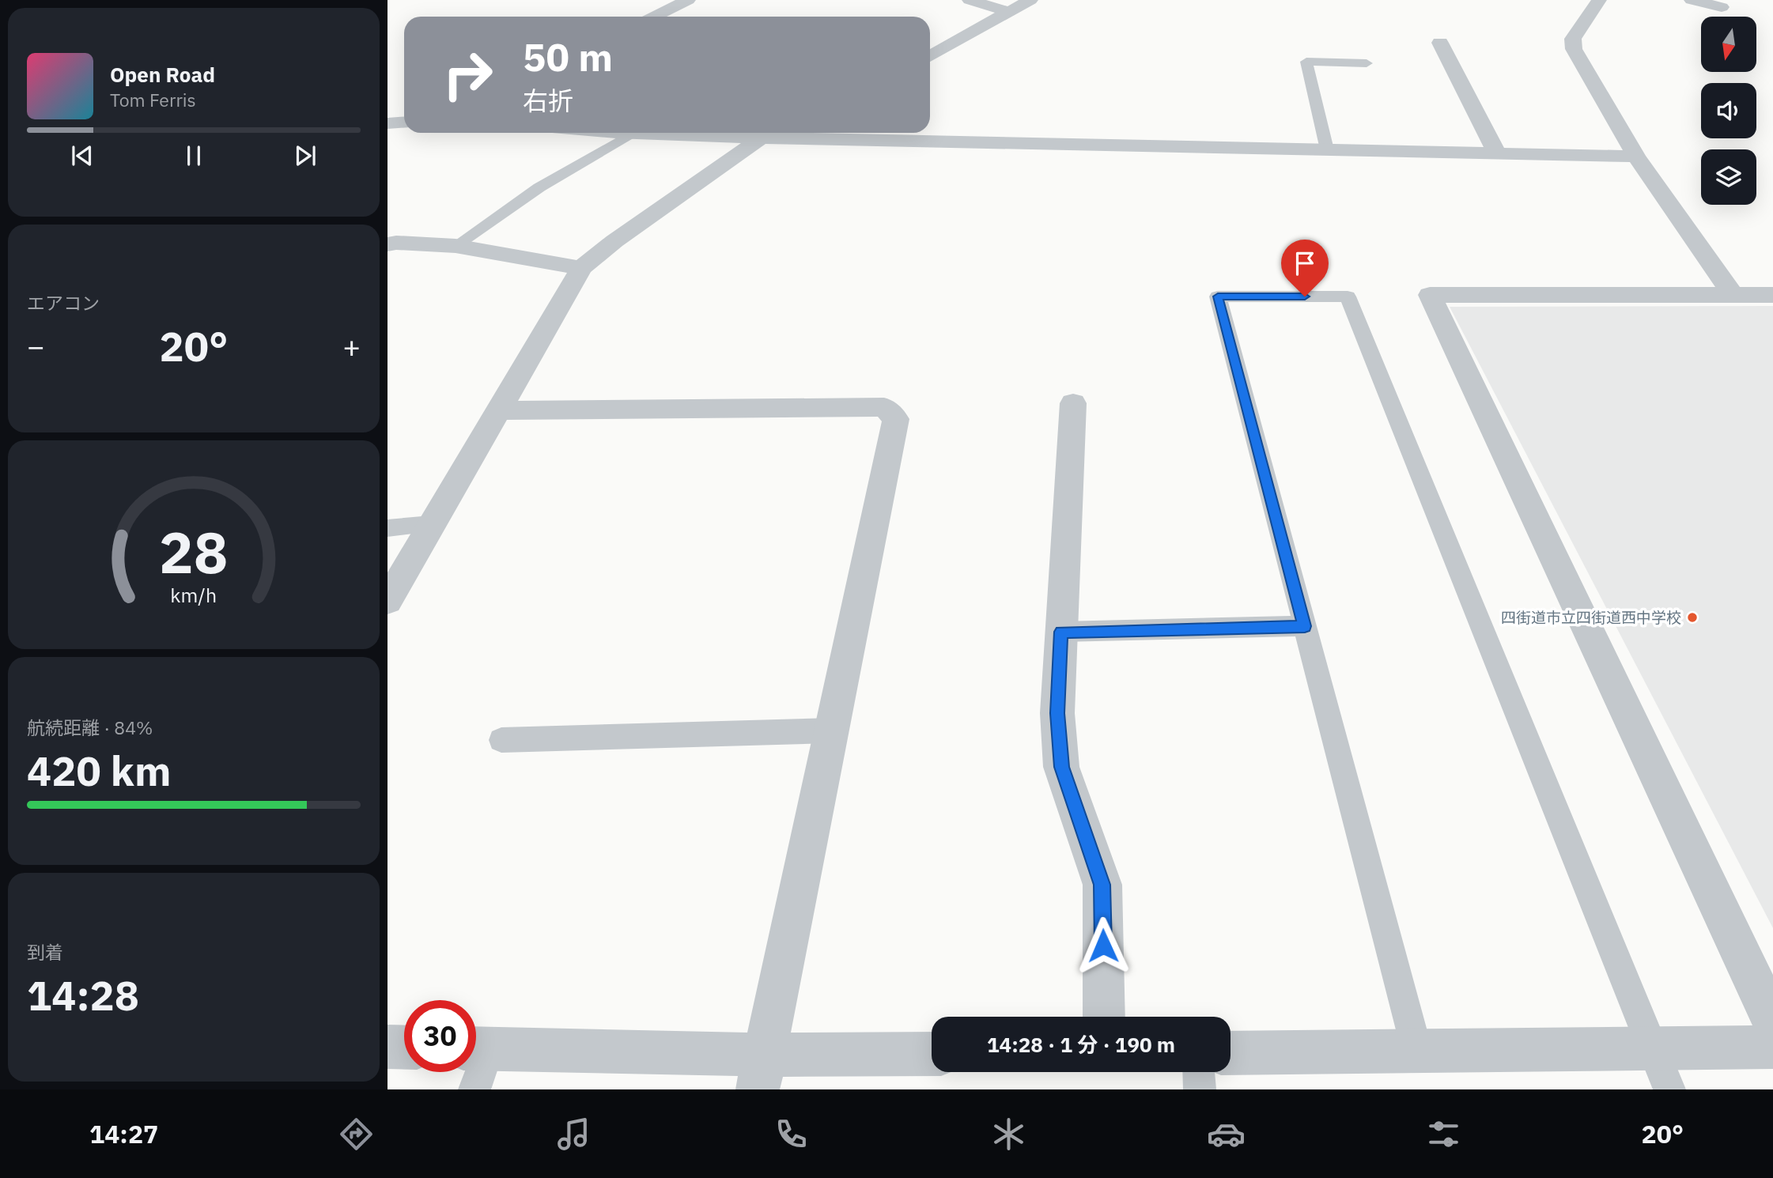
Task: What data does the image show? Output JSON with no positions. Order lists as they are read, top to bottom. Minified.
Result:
{"places":["四街道市立四街道西中学校"],"north":"bottom","page":{"turn":["50 m","右折"],"song":["Open Road","Tom Ferris"],"tile":["エアコン",["航続距離 · 84%","420 km"],["到着","14:28"]],"heat":["−","20°","+"],"limit":"30","trip":"14:28 · 1 分 · 190 m","tabs":["14:27","20°"],"gauge":["28","km/h"]}}
